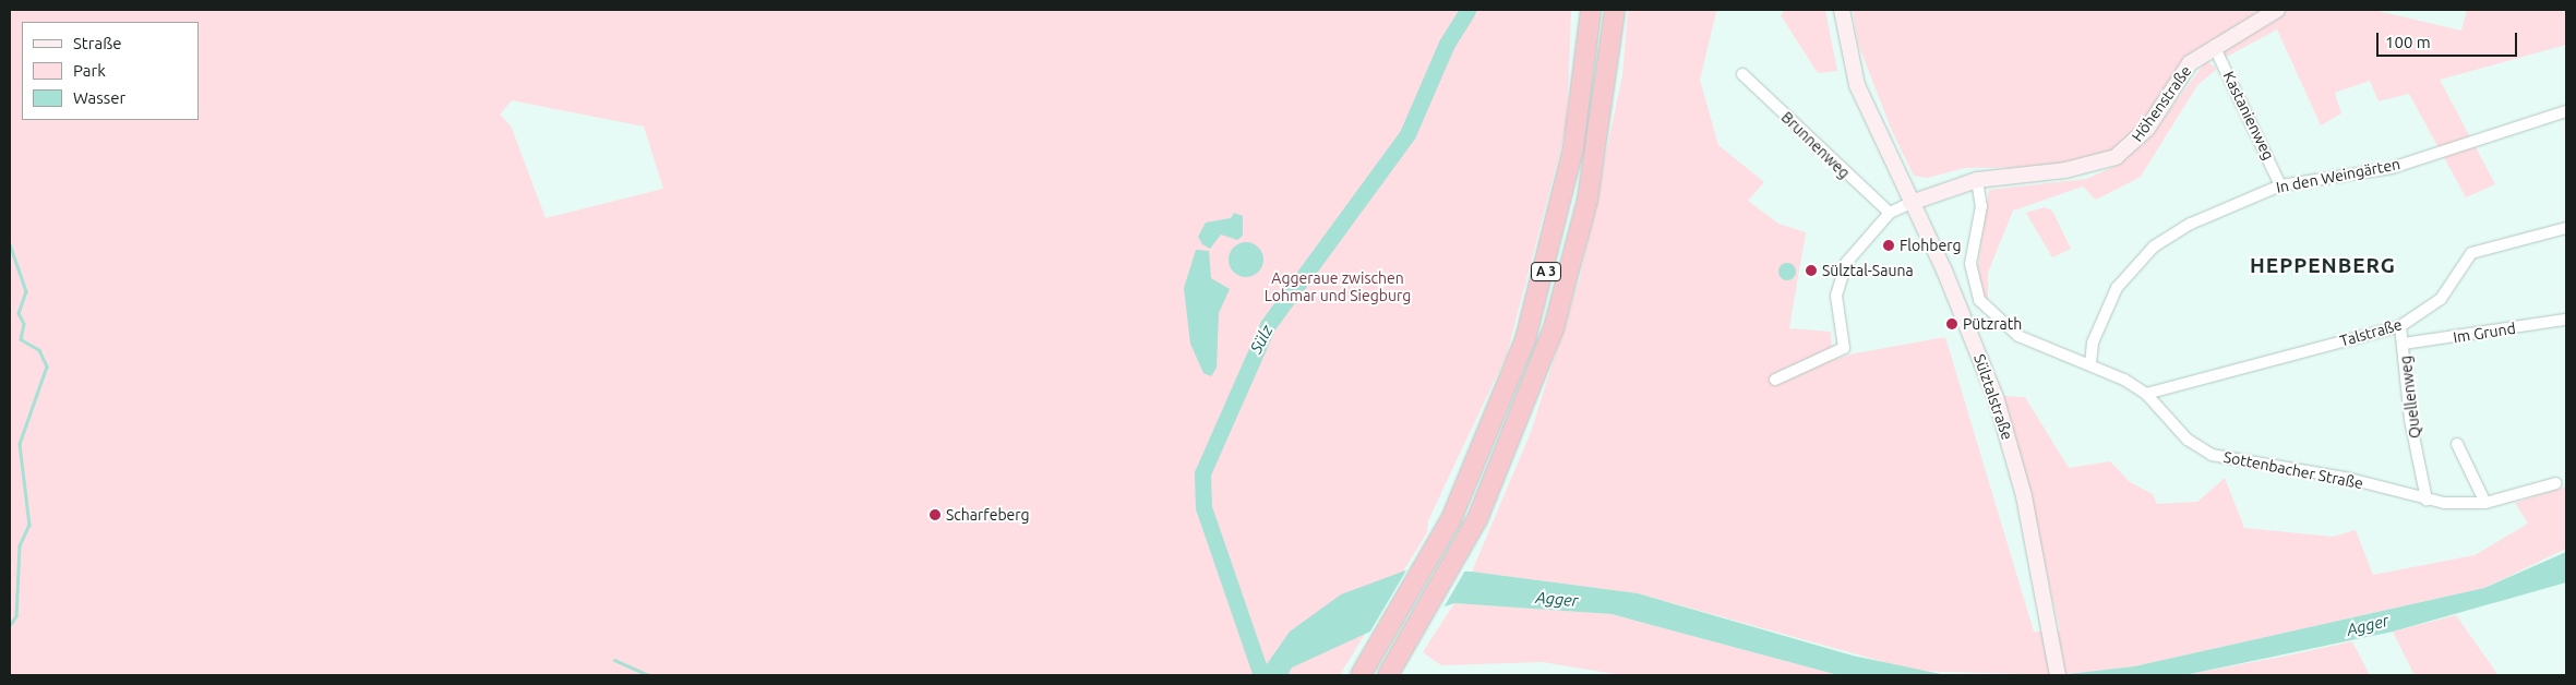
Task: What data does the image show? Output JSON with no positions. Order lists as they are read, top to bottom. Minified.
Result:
{"streets":{"highway":["A 3"],"main road":["Höhenstraße","Sülztalstraße"],"street":["Kastanienweg","Brunnenweg","In den Weingärten","Talstraße","Im Grund","Quellenweg","Sottenbacher Straße"]},"crossings":[["Höhenstraße","Kastanienweg"],["Höhenstraße","Sülztalstraße"],["Höhenstraße","Sottenbacher Straße"],["Kastanienweg","In den Weingärten"],["In den Weingärten","Sottenbacher Straße"],["Talstraße","Quellenweg"],["Talstraße","Sottenbacher Straße"],["Im Grund","Quellenweg"],["Quellenweg","Sottenbacher Straße"]],"districts":["HEPPENBERG"],"water":["Sülz","Agger"],"parks":["Aggeraue zwischen Lohmar und Siegburg"],"places":["Flohberg","Sülztal-Sauna","Pützrath","Scharfeberg"],"legend":["Straße","Park","Wasser"],"scale_bar":"100 m"}
